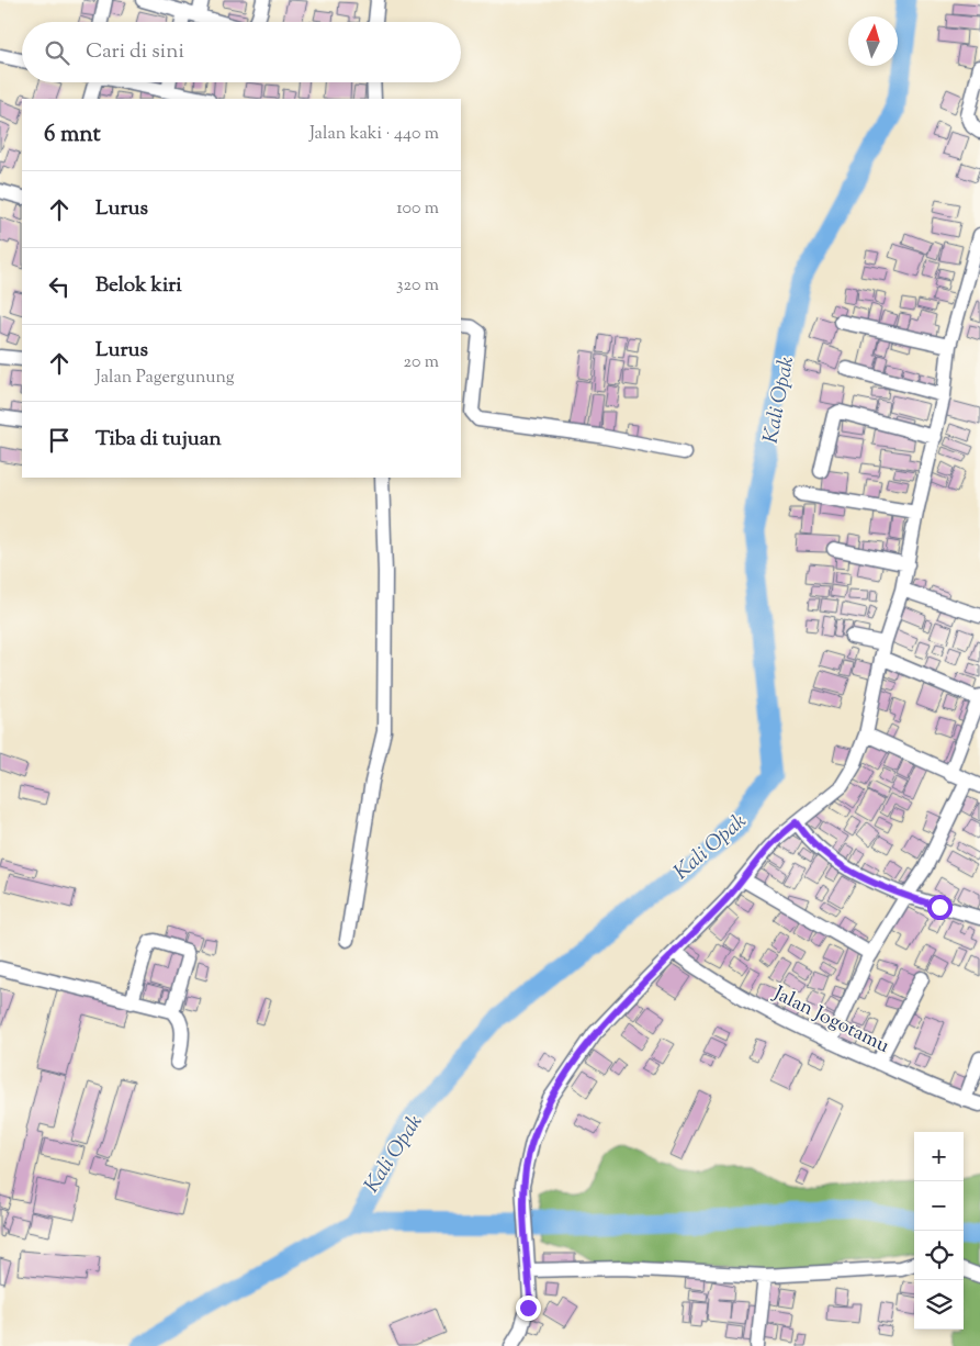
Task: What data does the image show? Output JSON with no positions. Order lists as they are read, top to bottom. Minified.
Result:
{"streets":{"street":["Jalan Jogotamu"]},"water":["Kali Opak"],"north":"top","page":{"search":"Cari di sini","heading":["6 mnt","Jalan kaki · 440 m"],"list":[["Lurus","100 m"],["Belok kiri","320 m"],["Lurus","Jalan Pagergunung","20 m"],"Tiba di tujuan"],"map_buttons":["+","−"]}}
